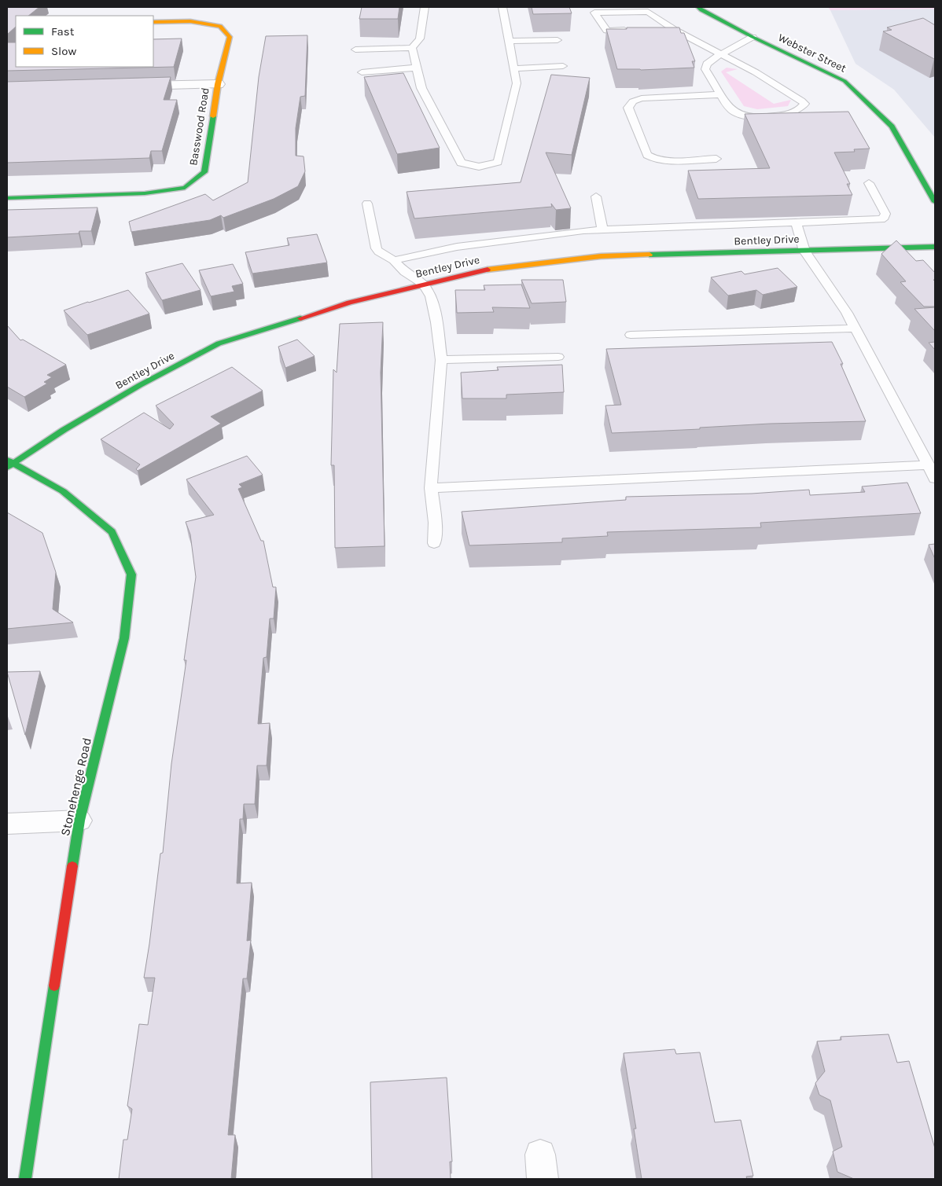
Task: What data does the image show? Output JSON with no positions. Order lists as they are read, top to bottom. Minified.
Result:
{"streets":{"street":["Webster Street","Basswood Road","Bentley Drive","Stonehenge Road"]},"crossings":[["Bentley Drive","Stonehenge Road"]],"legend":["Fast","Slow"]}
